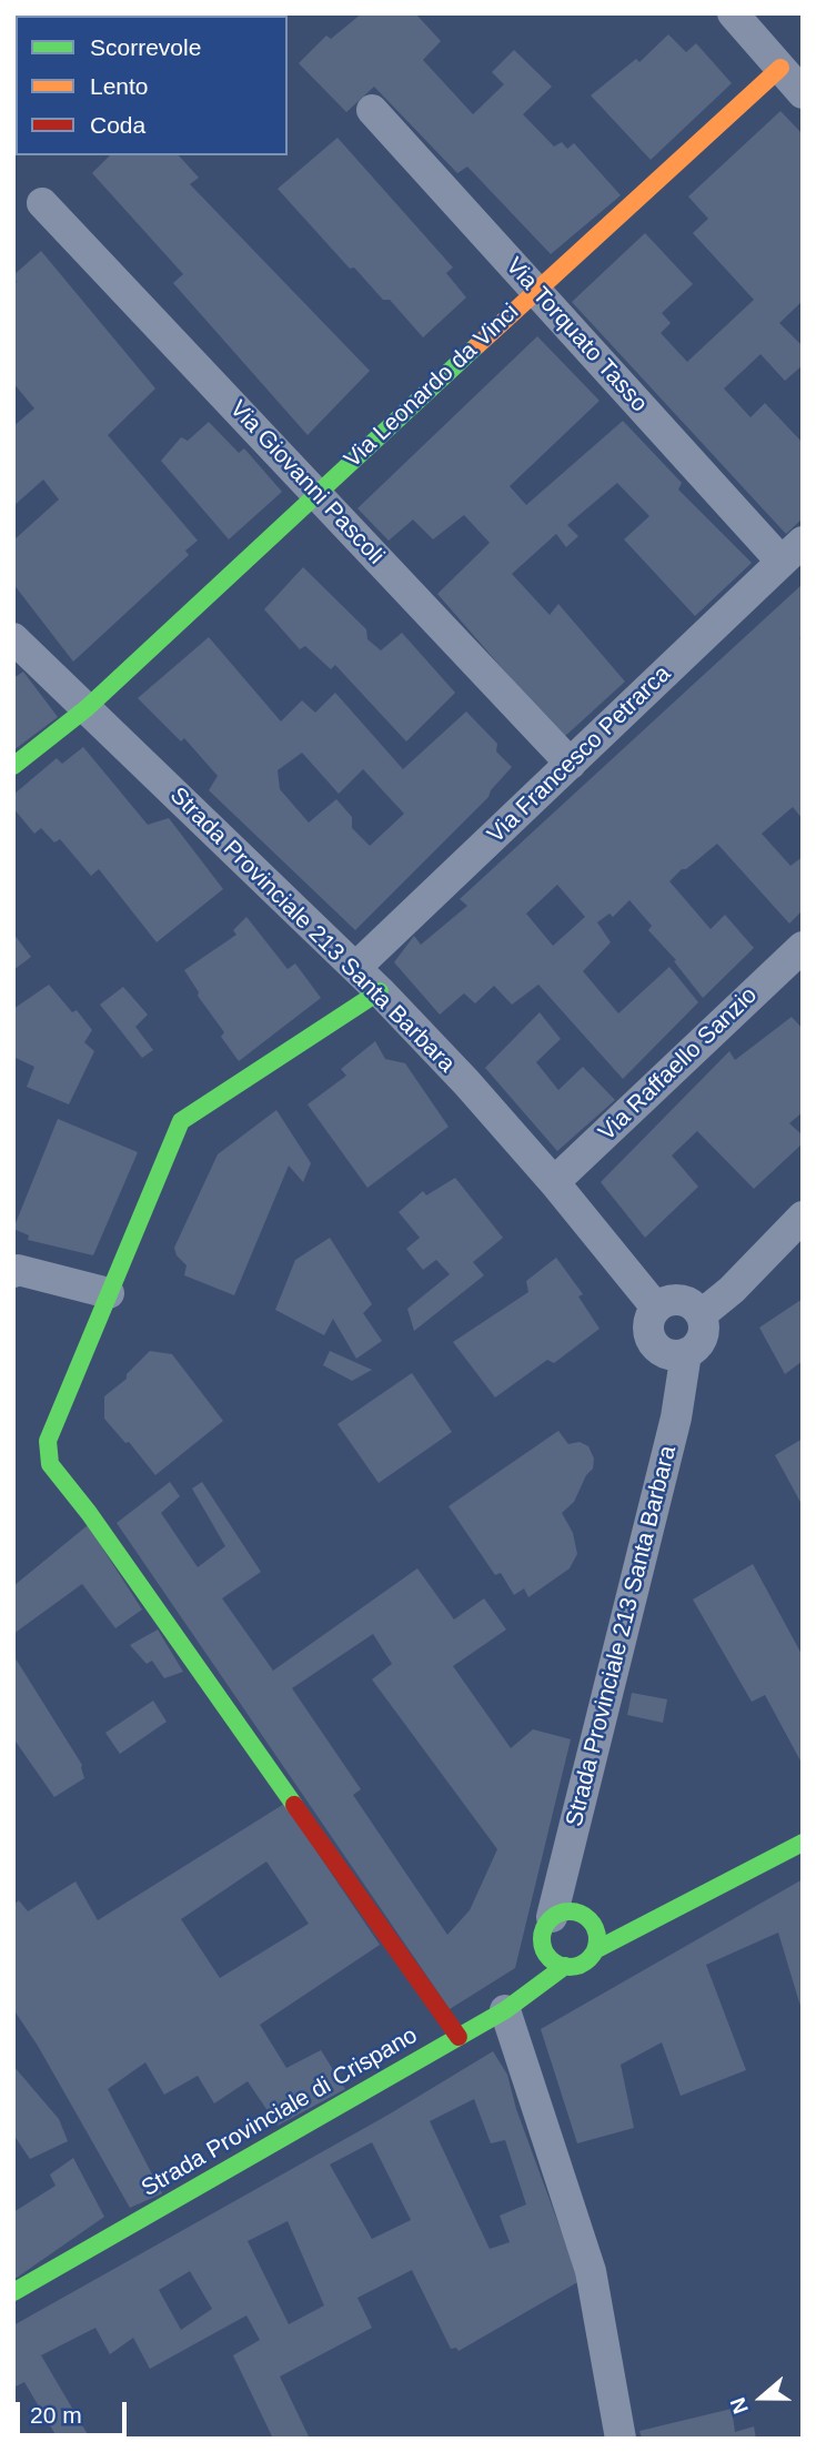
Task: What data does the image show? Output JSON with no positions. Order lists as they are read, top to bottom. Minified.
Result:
{"streets":{"street":["Via Torquato Tasso","Via Leonardo da Vinci","Via Giovanni Pascoli","Via Francesco Petrarca","Strada Provinciale 213 Santa Barbara","Via Raffaello Sanzio","Strada Provinciale di Crispano"]},"crossings":[["Via Torquato Tasso","Via Leonardo da Vinci"],["Via Torquato Tasso","Via Francesco Petrarca"],["Via Leonardo da Vinci","Via Giovanni Pascoli"],["Via Leonardo da Vinci","Strada Provinciale 213 Santa Barbara"],["Via Giovanni Pascoli","Via Francesco Petrarca"],["Via Francesco Petrarca","Strada Provinciale 213 Santa Barbara"],["Strada Provinciale 213 Santa Barbara","Via Raffaello Sanzio"],["Strada Provinciale 213 Santa Barbara","Strada Provinciale di Crispano"]],"legend":["Scorrevole","Lento","Coda"],"scale_bar":"20 m","north":"left"}
